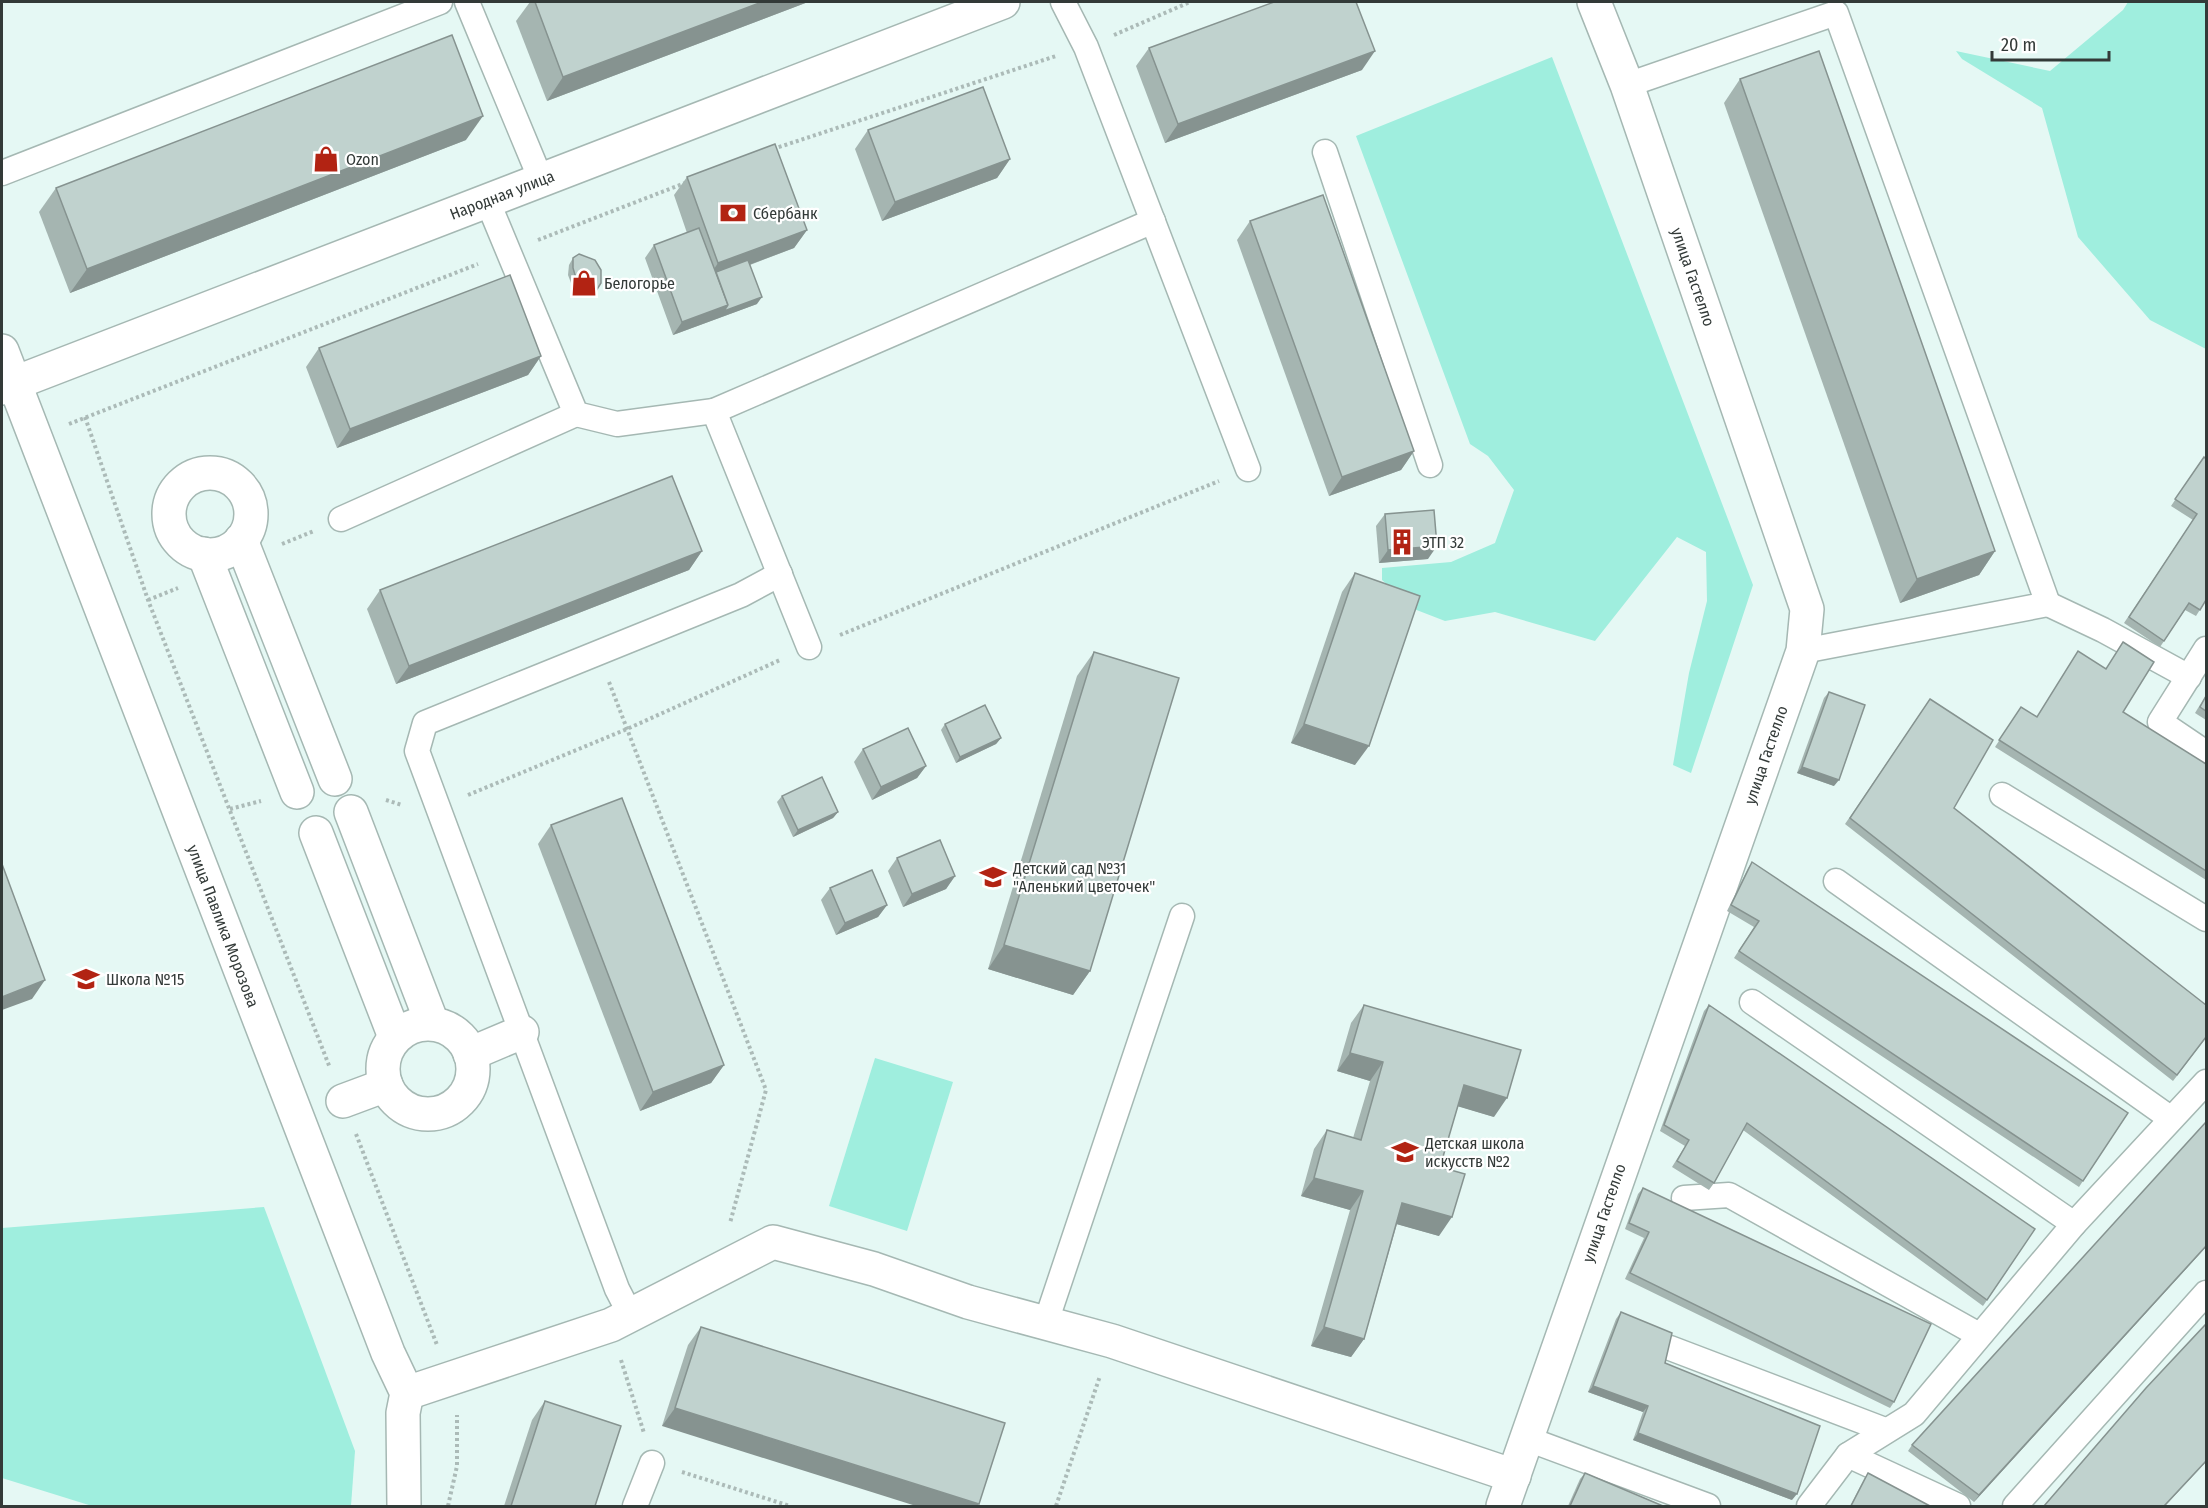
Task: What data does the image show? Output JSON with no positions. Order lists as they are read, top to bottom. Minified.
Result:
{"streets":{"street":["Народная улица","улица Гастелло","улица Павлика Морозова"]},"crossings":[["Народная улица","улица Павлика Морозова"]],"places":{"shop":["Ozon","Белогорье"],"bank":["Сбербанк"],"building":["ЭТП 32"],"school or university":["Детский сад №31 \"Аленький цветочек\"","Школа №15","Детская школа искусств №2"]},"scale_bar":"20 m"}
